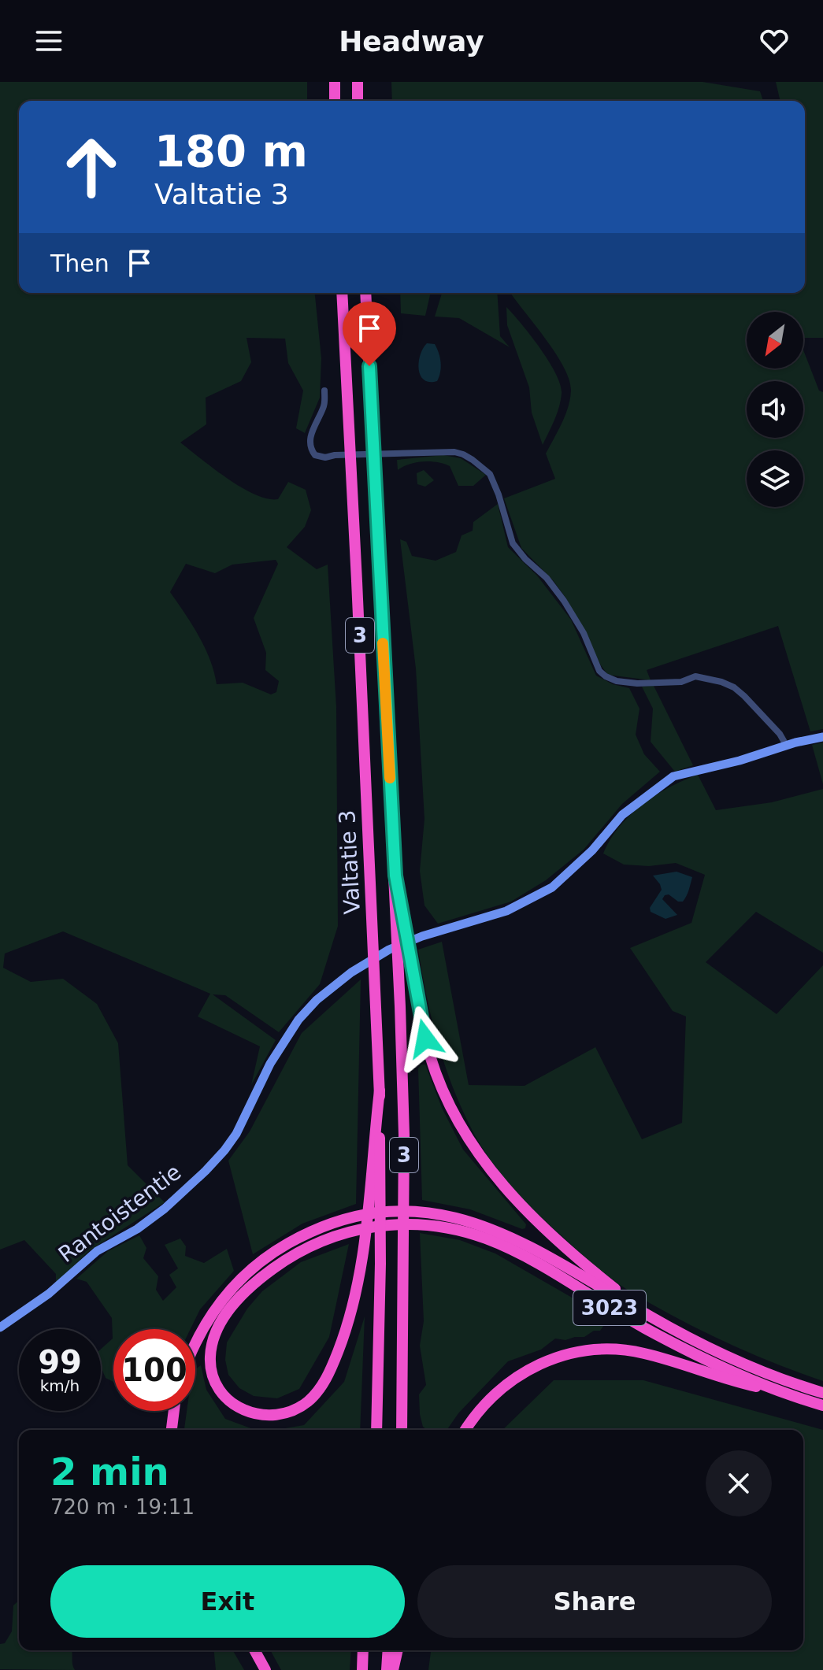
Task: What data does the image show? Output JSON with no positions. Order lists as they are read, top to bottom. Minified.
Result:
{"streets":{"highway":["3","Valtatie 3","3023"],"street":["Rantoistentie"]},"crossings":[["Valtatie 3","3023"]],"north":"bottom left","page":{"header":"Headway","turn":["180 m","Valtatie 3"],"then":"Then","speed":"99 km/h","limit":"100","heading":["2 min","720 m · 19:11"],"buttons":["Exit","Share"]}}
